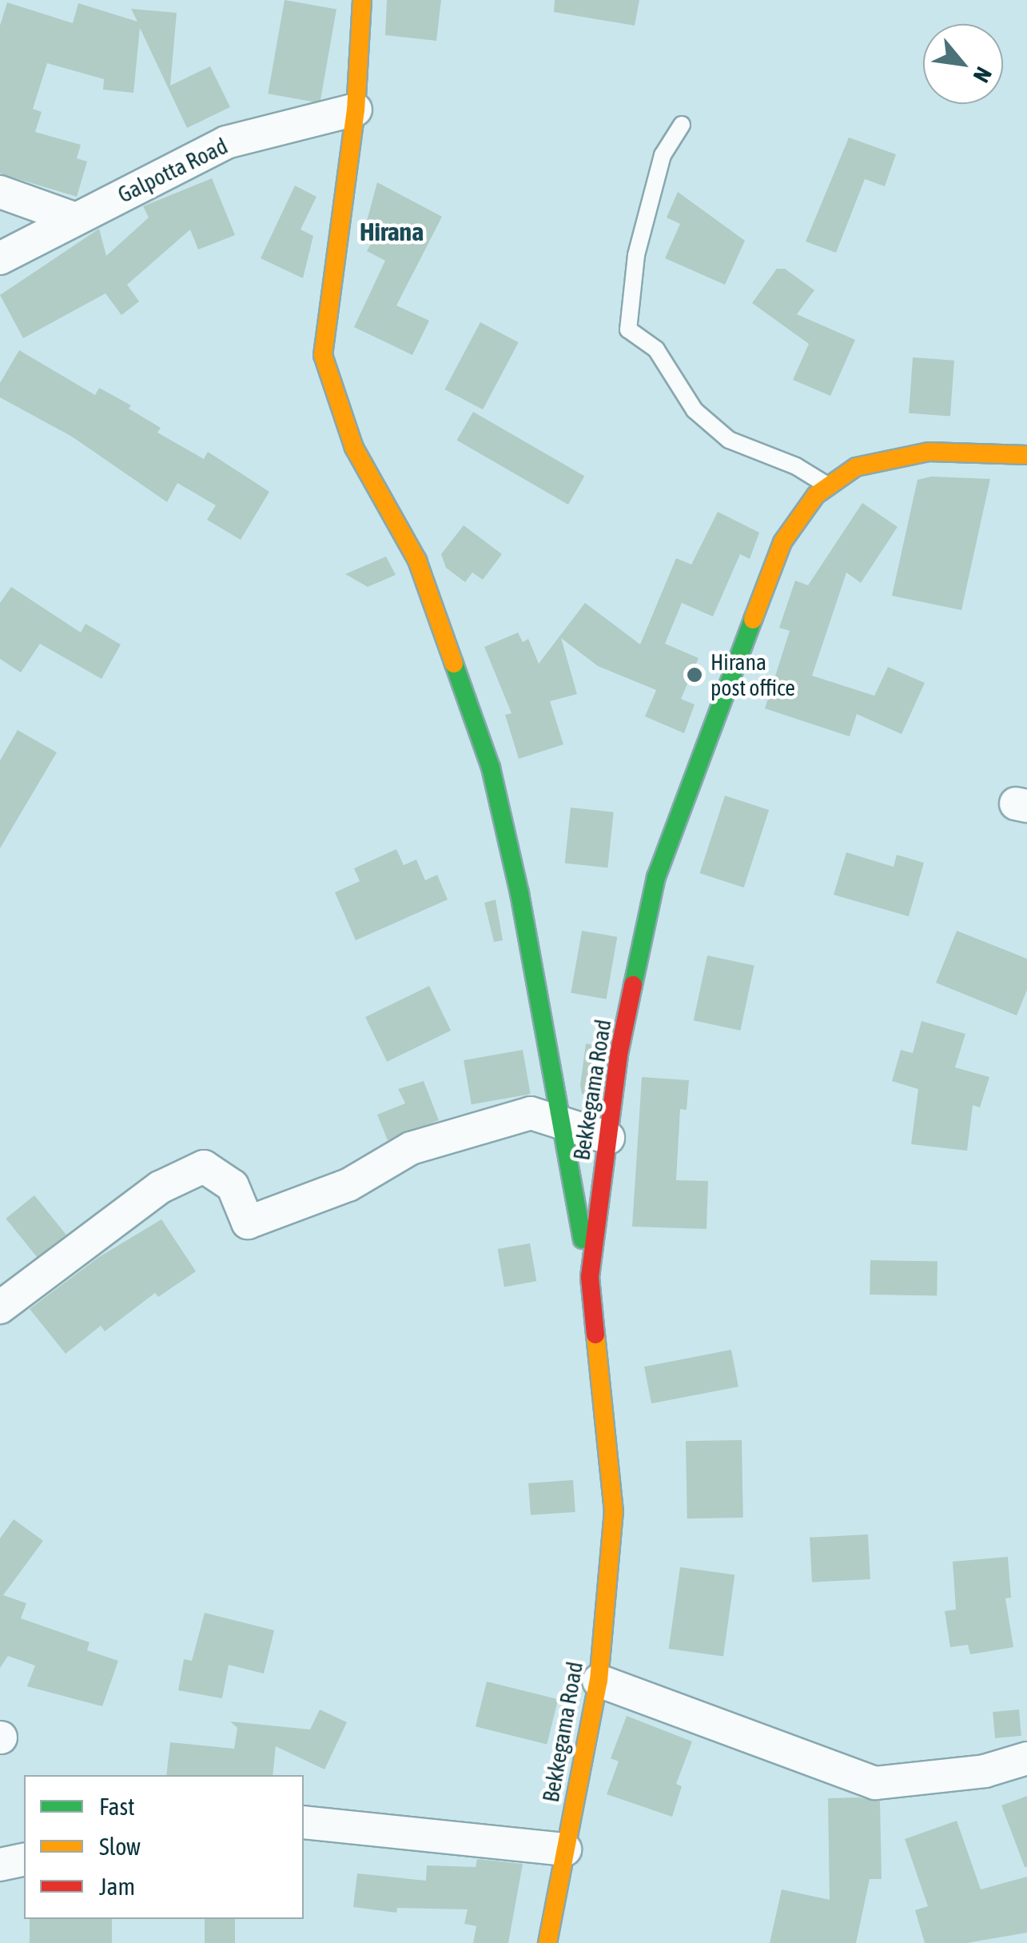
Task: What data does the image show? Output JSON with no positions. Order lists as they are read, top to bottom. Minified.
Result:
{"streets":{"street":["Galpotta Road","Bekkegama Road"]},"districts":["Hirana"],"places":["Hirana post office"],"legend":["Fast","Slow","Jam"],"north":"bottom right"}
